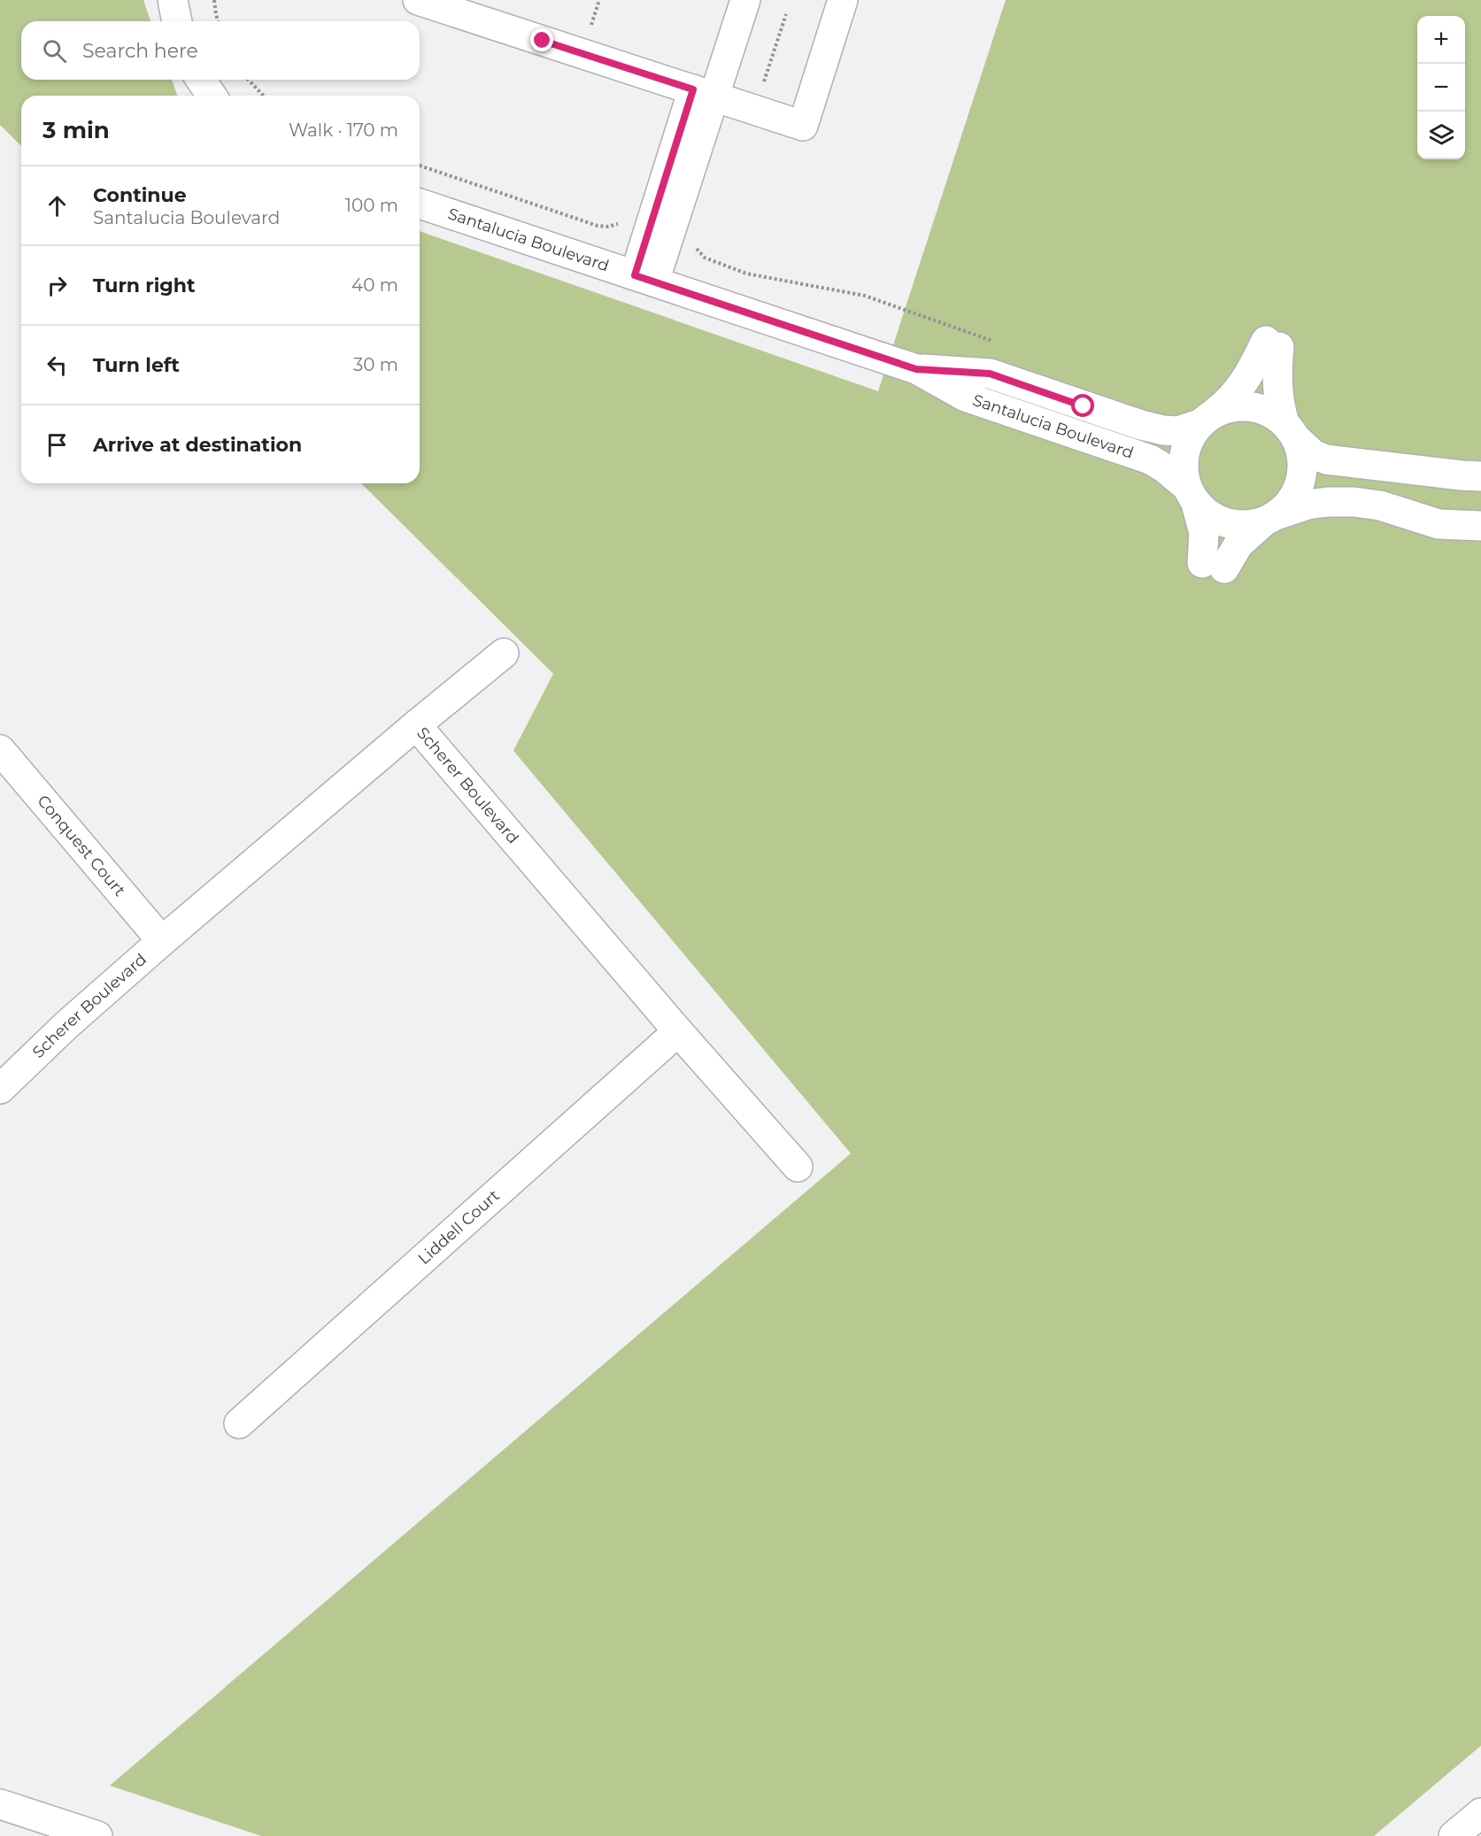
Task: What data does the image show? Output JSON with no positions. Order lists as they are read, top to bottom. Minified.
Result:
{"streets":{"street":["Santalucia Boulevard","Scherer Boulevard","Conquest Court","Liddell Court"]},"crossings":[["Scherer Boulevard","Conquest Court"],["Scherer Boulevard","Liddell Court"]],"page":{"map_buttons":["+","−"],"search":"Search here","heading":["3 min","Walk · 170 m"],"list":[["Continue","Santalucia Boulevard","100 m"],["Turn right","40 m"],["Turn left","30 m"],"Arrive at destination"]}}
